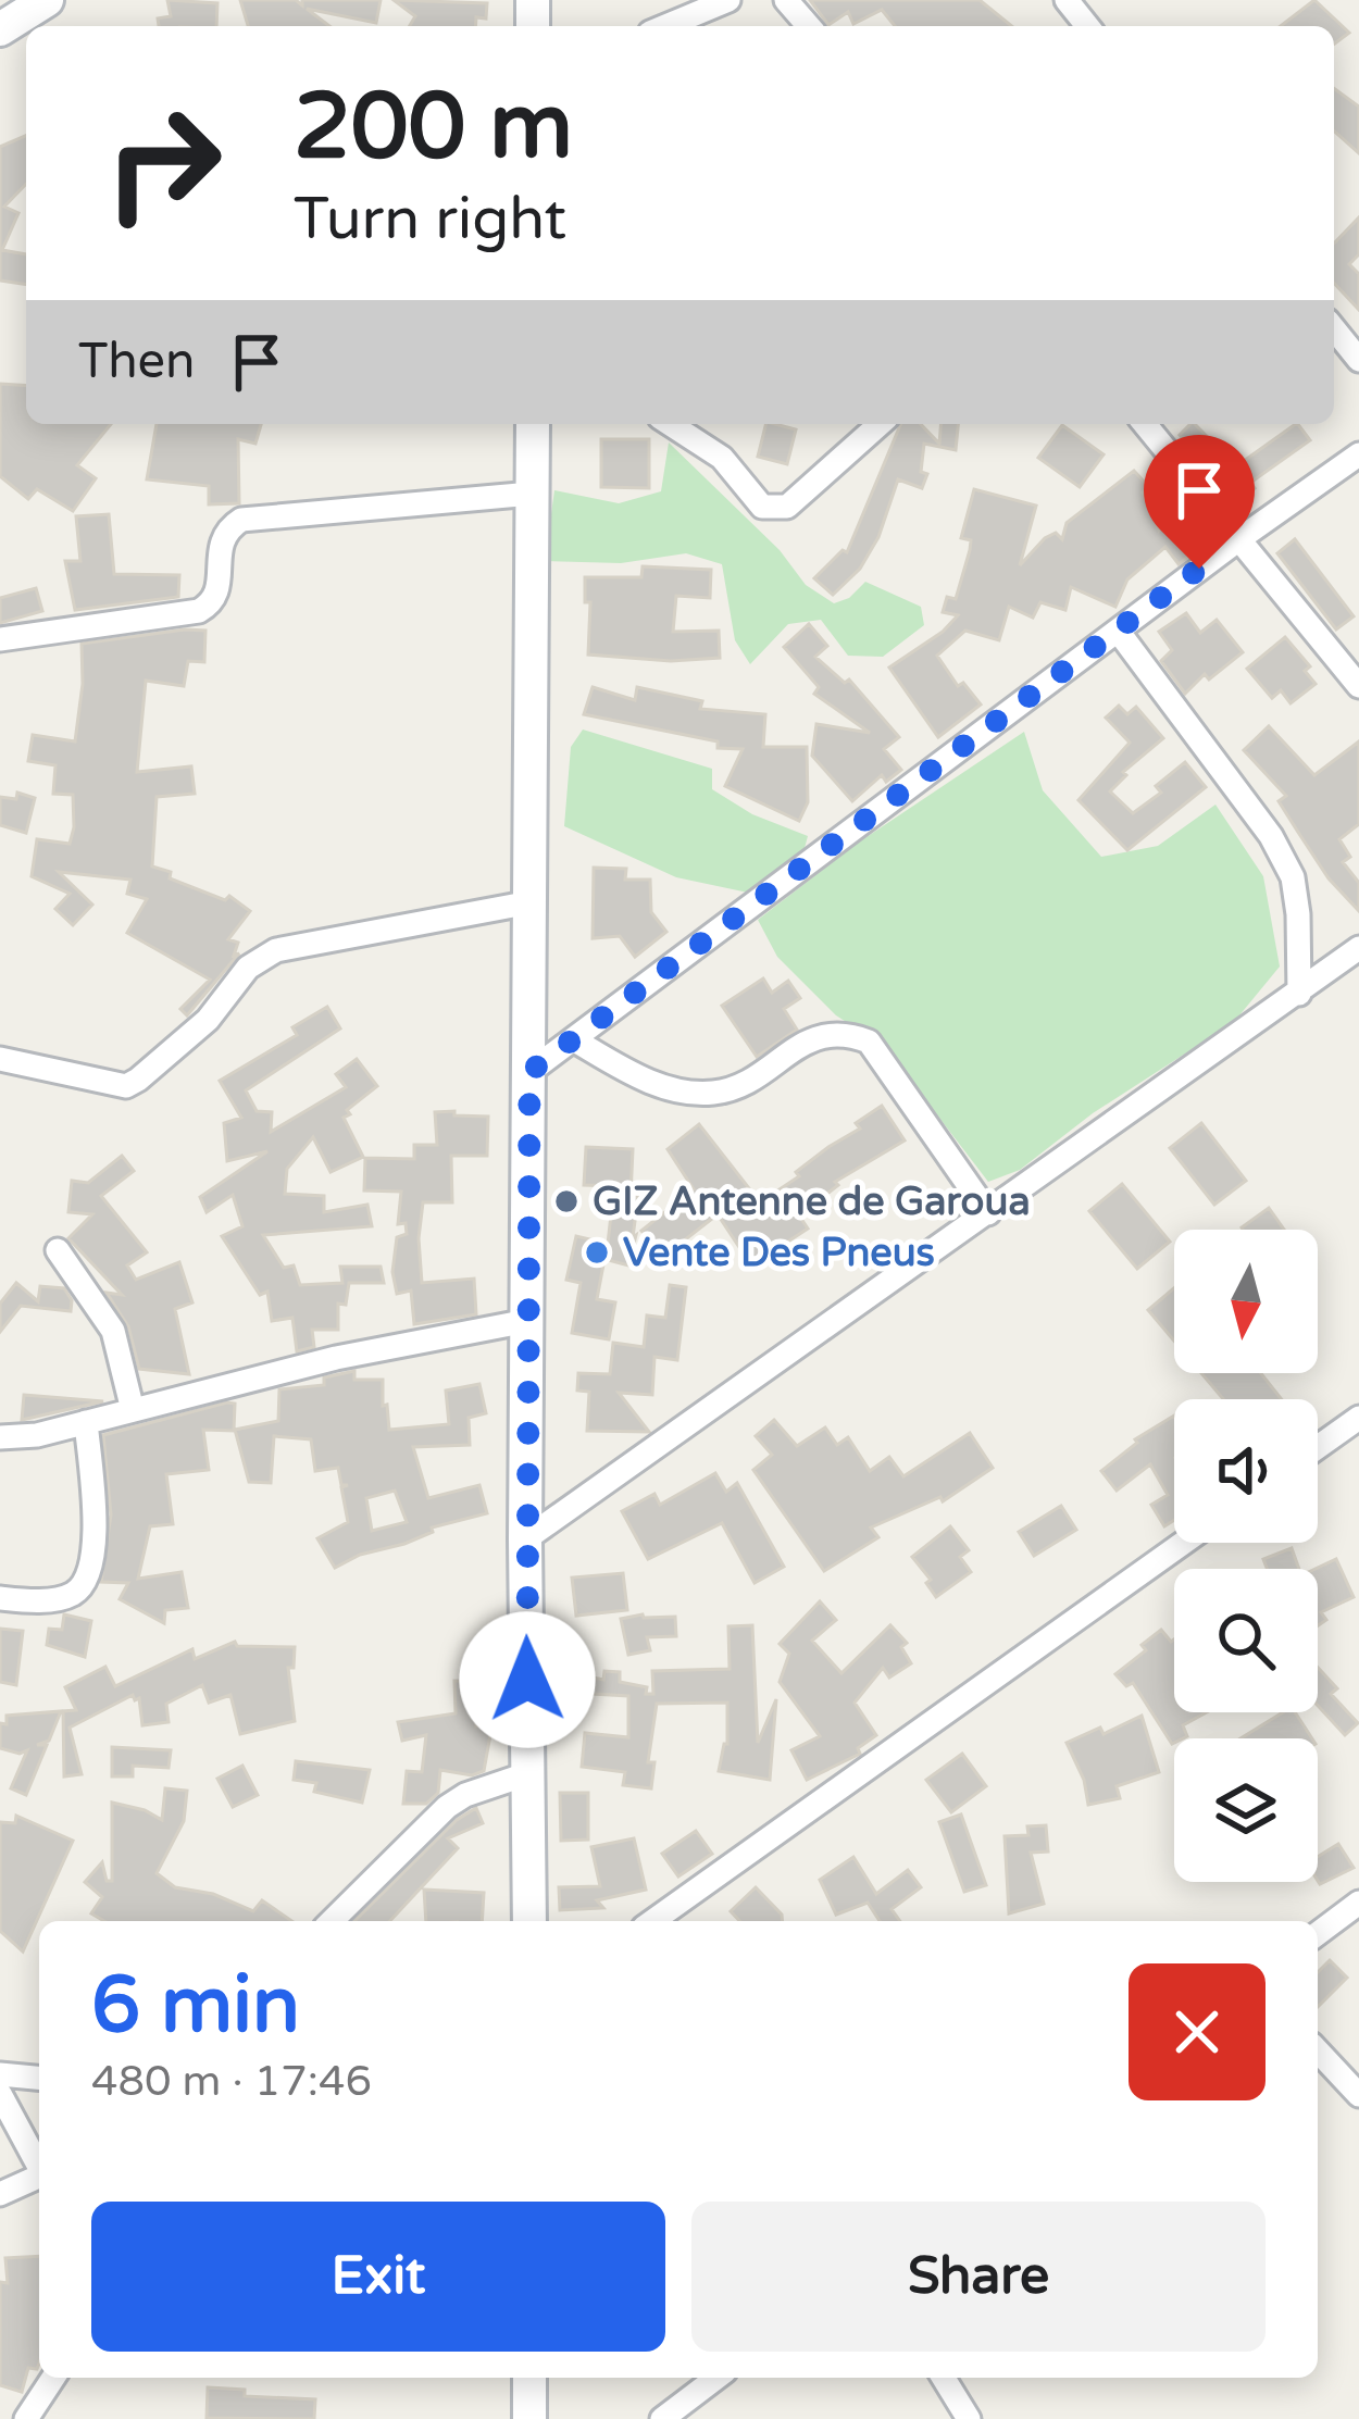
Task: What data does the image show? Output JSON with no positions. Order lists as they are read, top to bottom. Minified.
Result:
{"places":["GIZ Antenne de Garoua","Vente Des Pneus"],"north":"bottom","page":{"turn":["200 m","Turn right"],"then":"Then","heading":["6 min","480 m · 17:46"],"buttons":["Exit","Share"]}}
